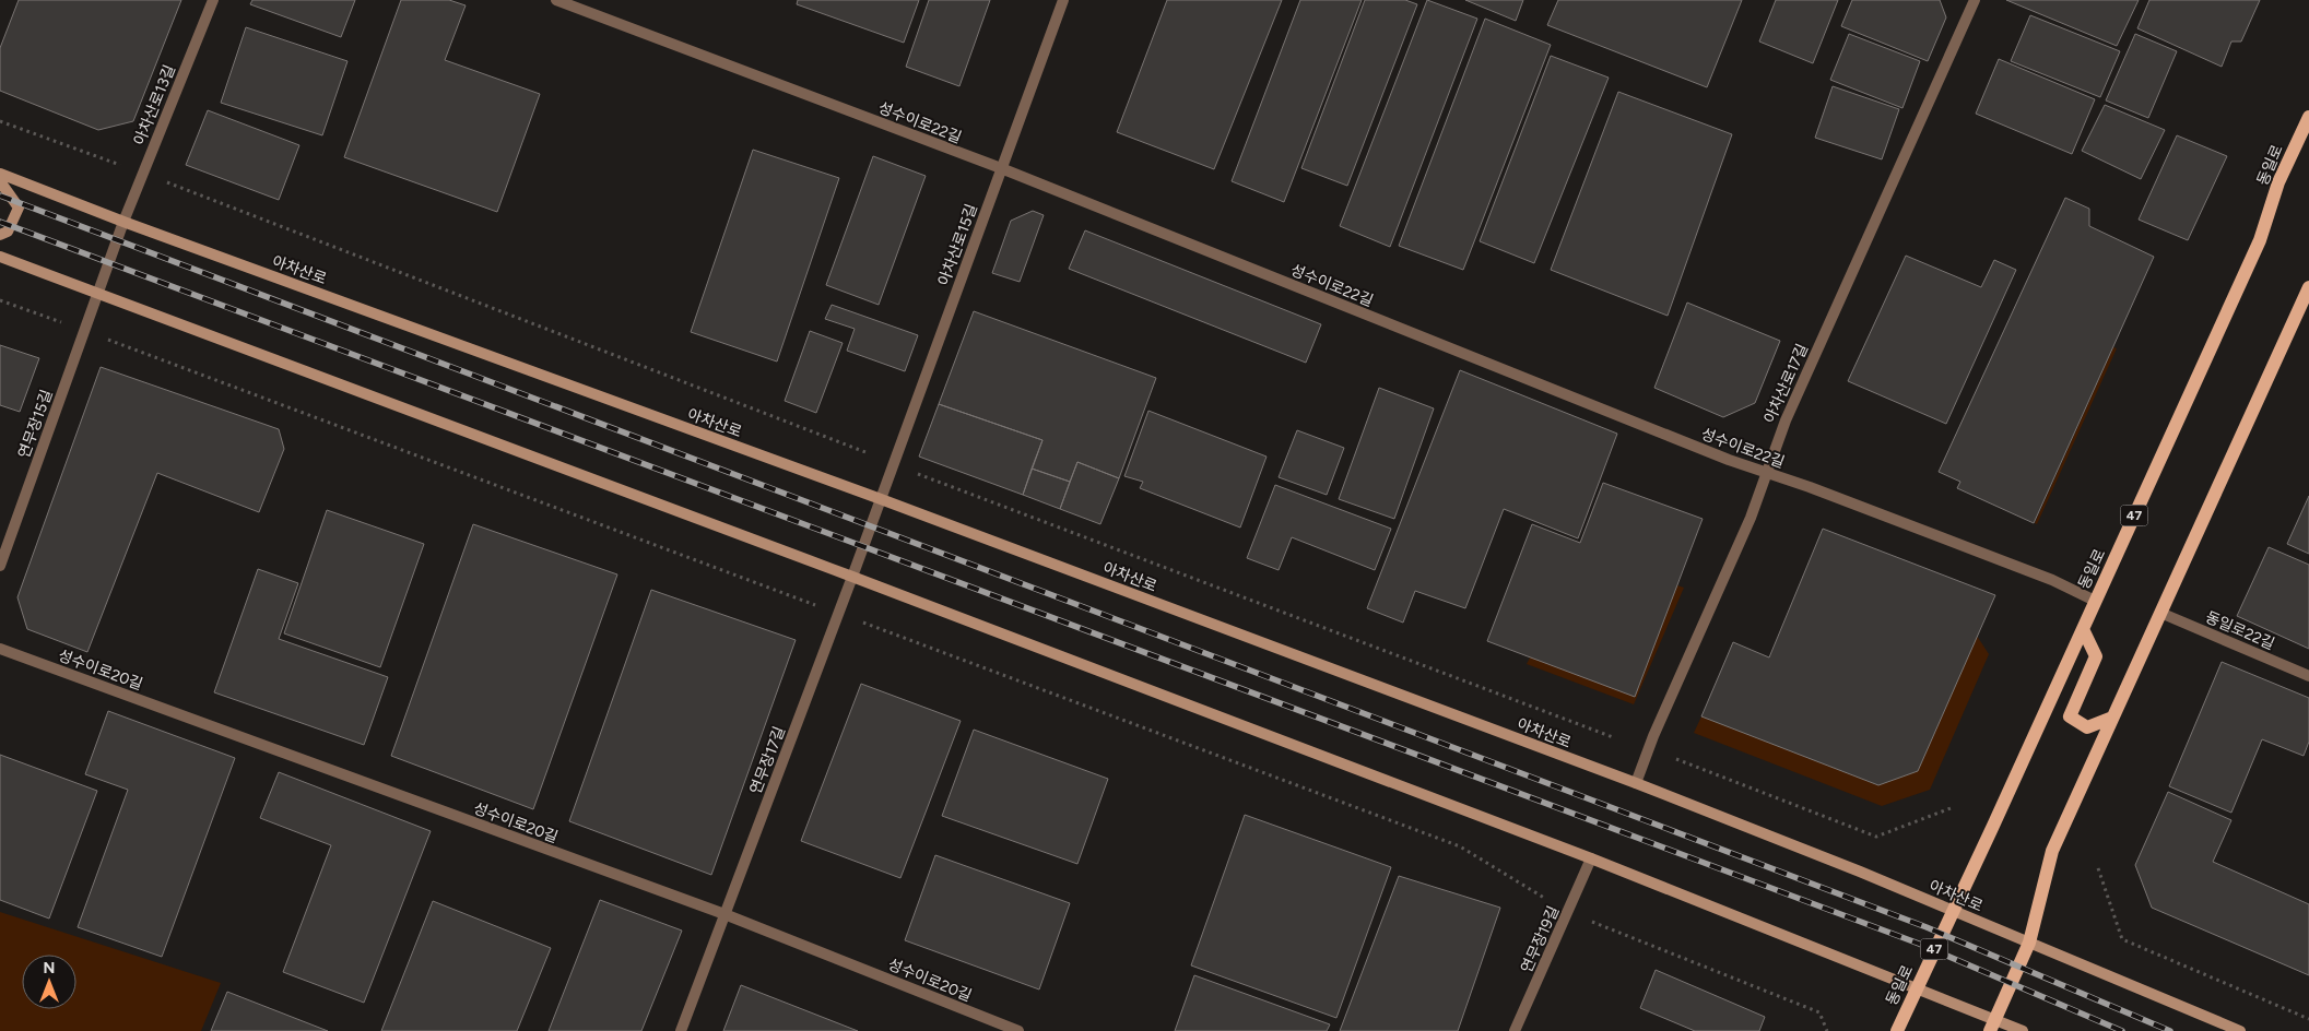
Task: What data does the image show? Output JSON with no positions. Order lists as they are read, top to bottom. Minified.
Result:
{"streets":{"main road":["동일로","아차산로","47"],"street":["아차산로13길","성수이로22길","아차산로15길","아차산로17길","연무장15길","동일로22길","성수이로20길","연무장17길","연무장19길"]},"crossings":[["아차산로13길","아차산로"],["아차산로13길","연무장15길"],["성수이로22길","동일로"],["성수이로22길","아차산로15길"],["성수이로22길","아차산로17길"],["동일로","아차산로"],["아차산로15길","아차산로"],["아차산로15길","연무장17길"],["아차산로","아차산로17길"],["아차산로","연무장17길"],["성수이로20길","연무장17길"]],"north":"top"}
